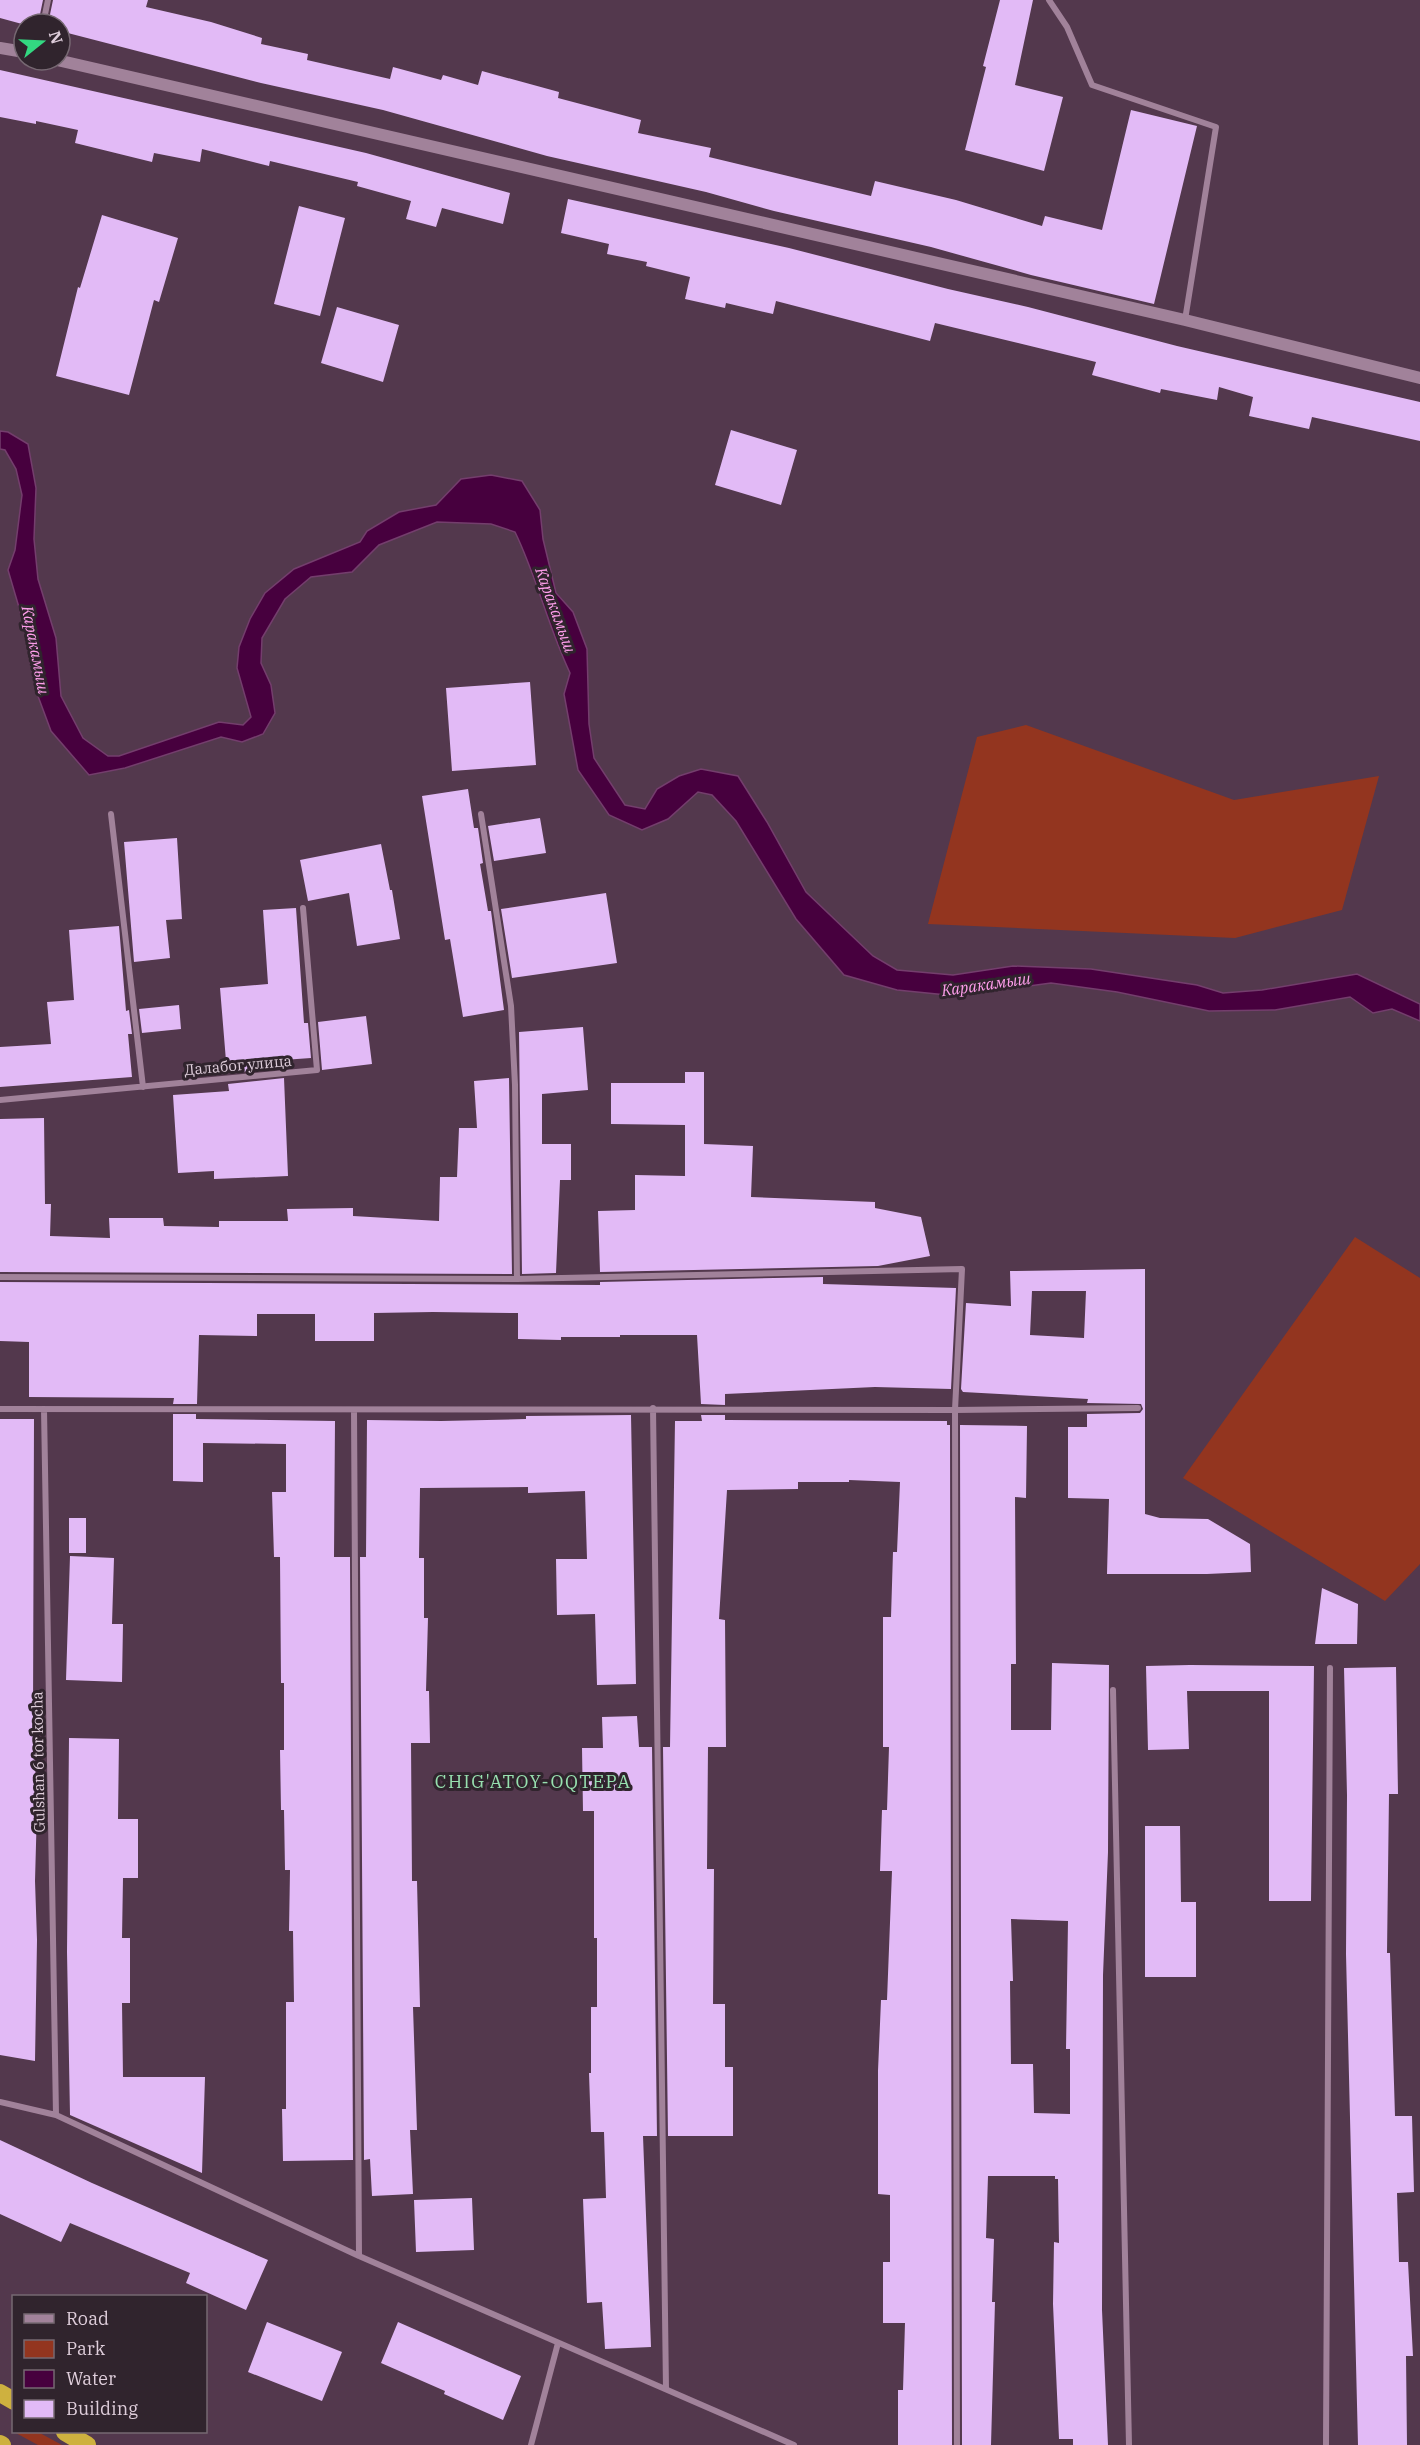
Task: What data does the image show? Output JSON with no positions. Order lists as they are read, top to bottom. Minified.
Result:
{"streets":{"street":["Далабог улица","Gulshan 6 tor kocha"]},"districts":["CHIG'ATOY-OQTEPA"],"water":["Каракамыш"],"legend":["Road","Park","Water","Building"],"north":"right"}
